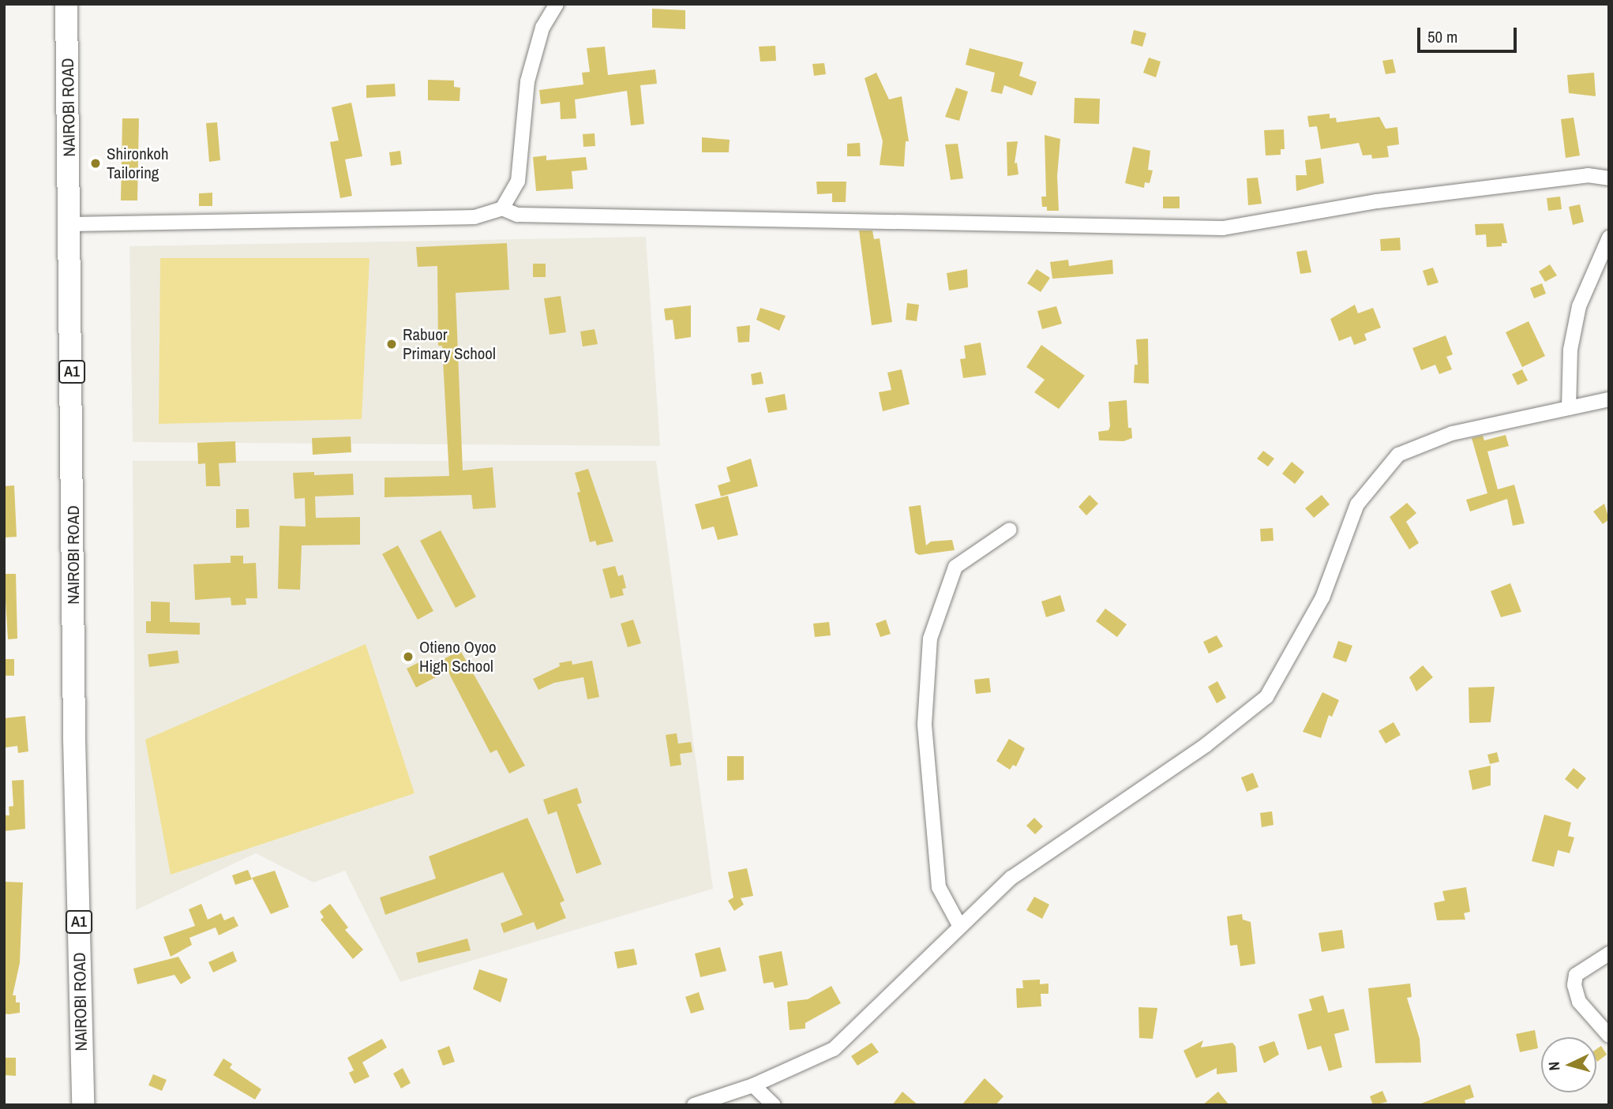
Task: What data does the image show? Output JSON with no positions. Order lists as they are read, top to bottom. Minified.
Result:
{"streets":{"highway":["NAIROBI ROAD","A1"]},"places":["Shironkoh Tailoring","Rabuor Primary School","Otieno Oyoo High School"],"scale_bar":"50 m","north":"left"}
